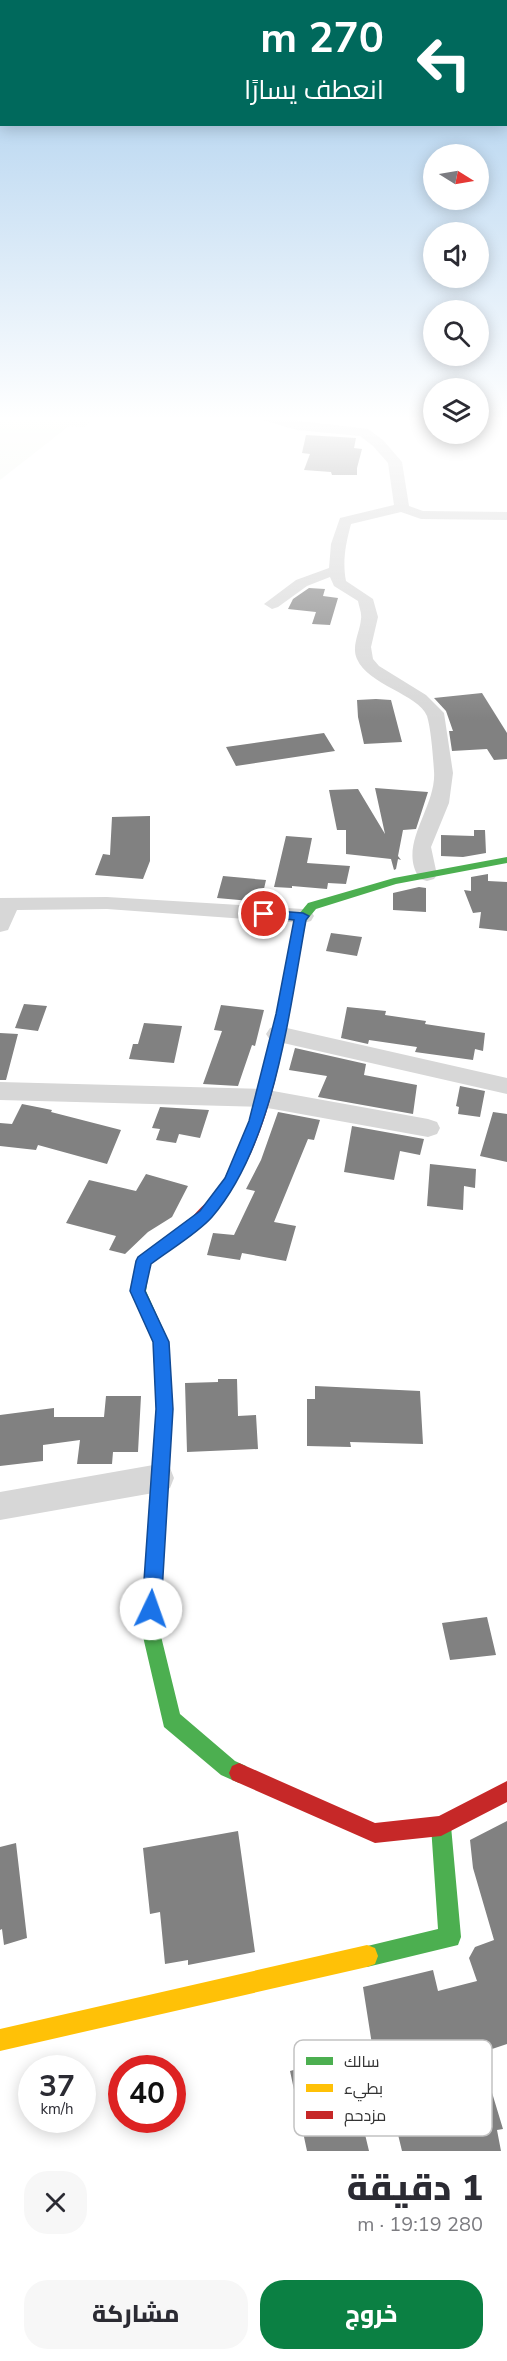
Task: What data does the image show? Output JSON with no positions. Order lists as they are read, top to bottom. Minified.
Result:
{"legend":["سالك","بطيء","مزدحم"],"north":"right","page":{"turn":["270 m","انعطف يسارًا"],"speed":"37 km/h","limit":"40","heading":["1 دقيقة","280 m · 19:19"],"buttons":["خروج","مشاركة"]}}
